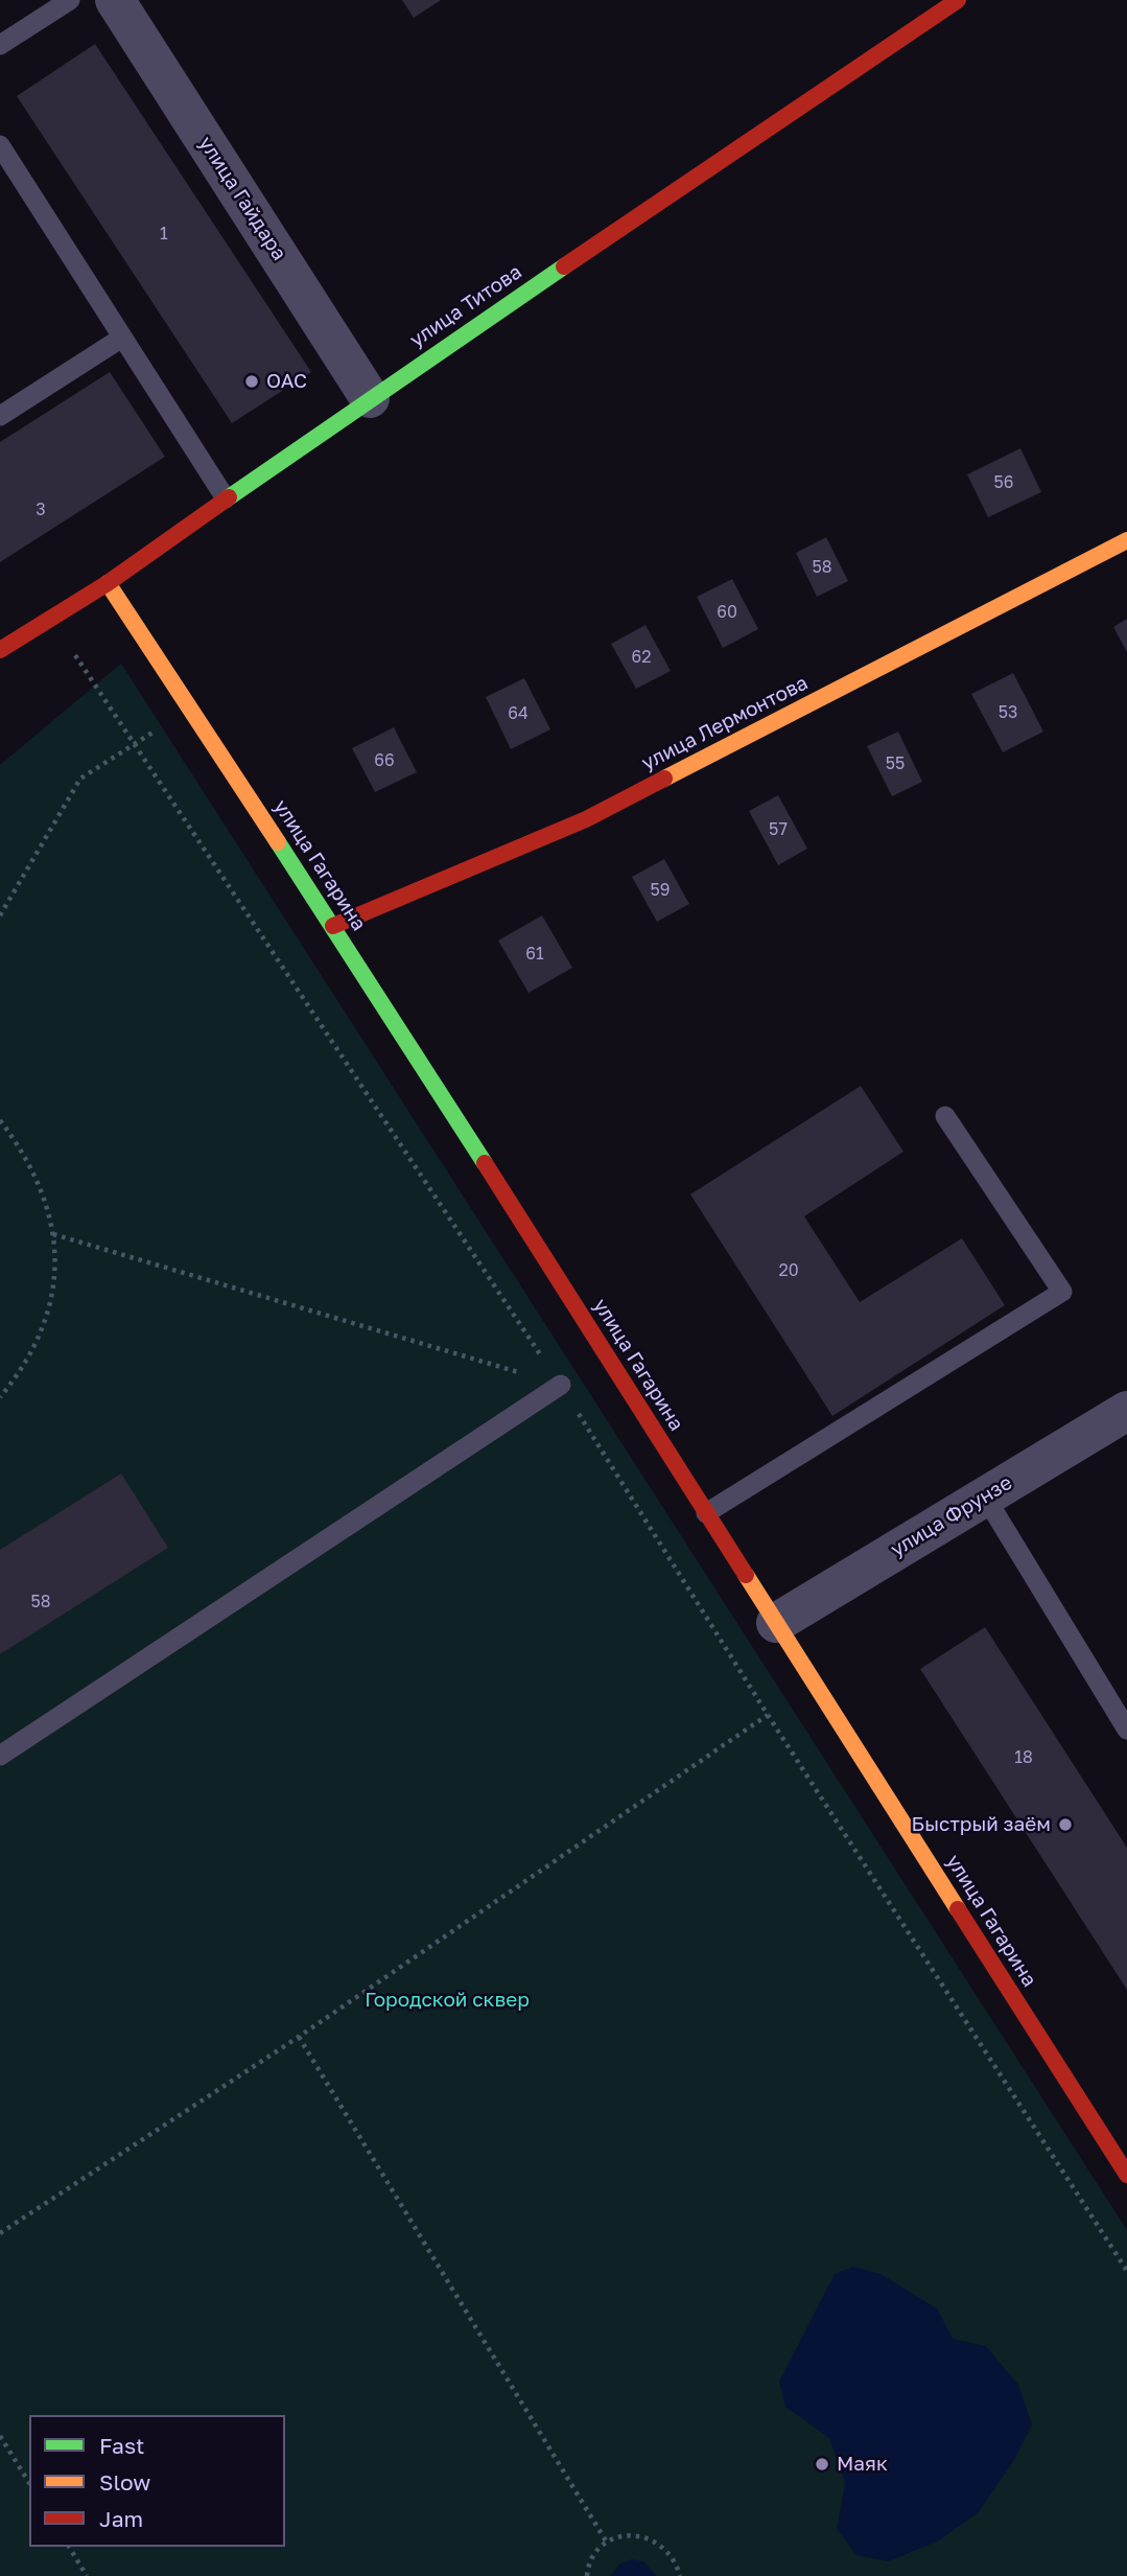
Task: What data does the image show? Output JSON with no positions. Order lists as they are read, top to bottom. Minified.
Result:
{"streets":{"main road":["улица Титова","улица Лермонтова","улица Гагарина"],"street":["улица Гайдара","улица Фрунзе"]},"crossings":[["улица Гайдара","улица Титова"],["улица Титова","улица Гагарина"],["улица Лермонтова","улица Гагарина"],["улица Гагарина","улица Фрунзе"]],"parks":["Городской сквер"],"places":["ОАС","Быстрый заём","Маяк"],"house_numbers":["1","56","3","58","60","62","53","64","66","55","57","59","61","20","58","18"],"legend":["Fast","Slow","Jam"]}
